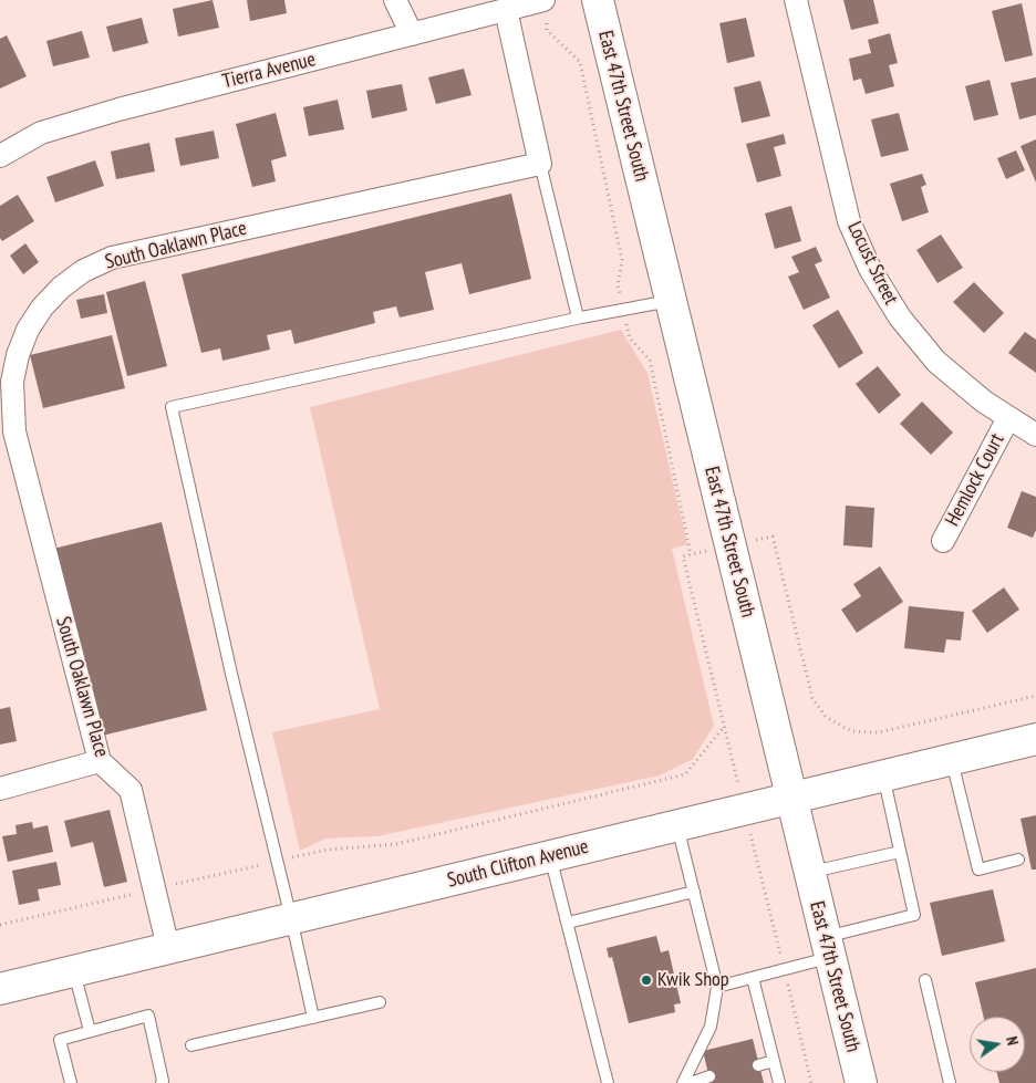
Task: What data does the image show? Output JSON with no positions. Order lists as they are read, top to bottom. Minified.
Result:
{"streets":{"main road":["East 47th Street South","South Clifton Avenue"],"street":["Tierra Avenue","South Oaklawn Place","Locust Street","Hemlock Court"]},"crossings":[["East 47th Street South","South Clifton Avenue"],["South Oaklawn Place","South Clifton Avenue"],["Locust Street","Hemlock Court"]],"places":["Kwik Shop"],"north":"right"}
